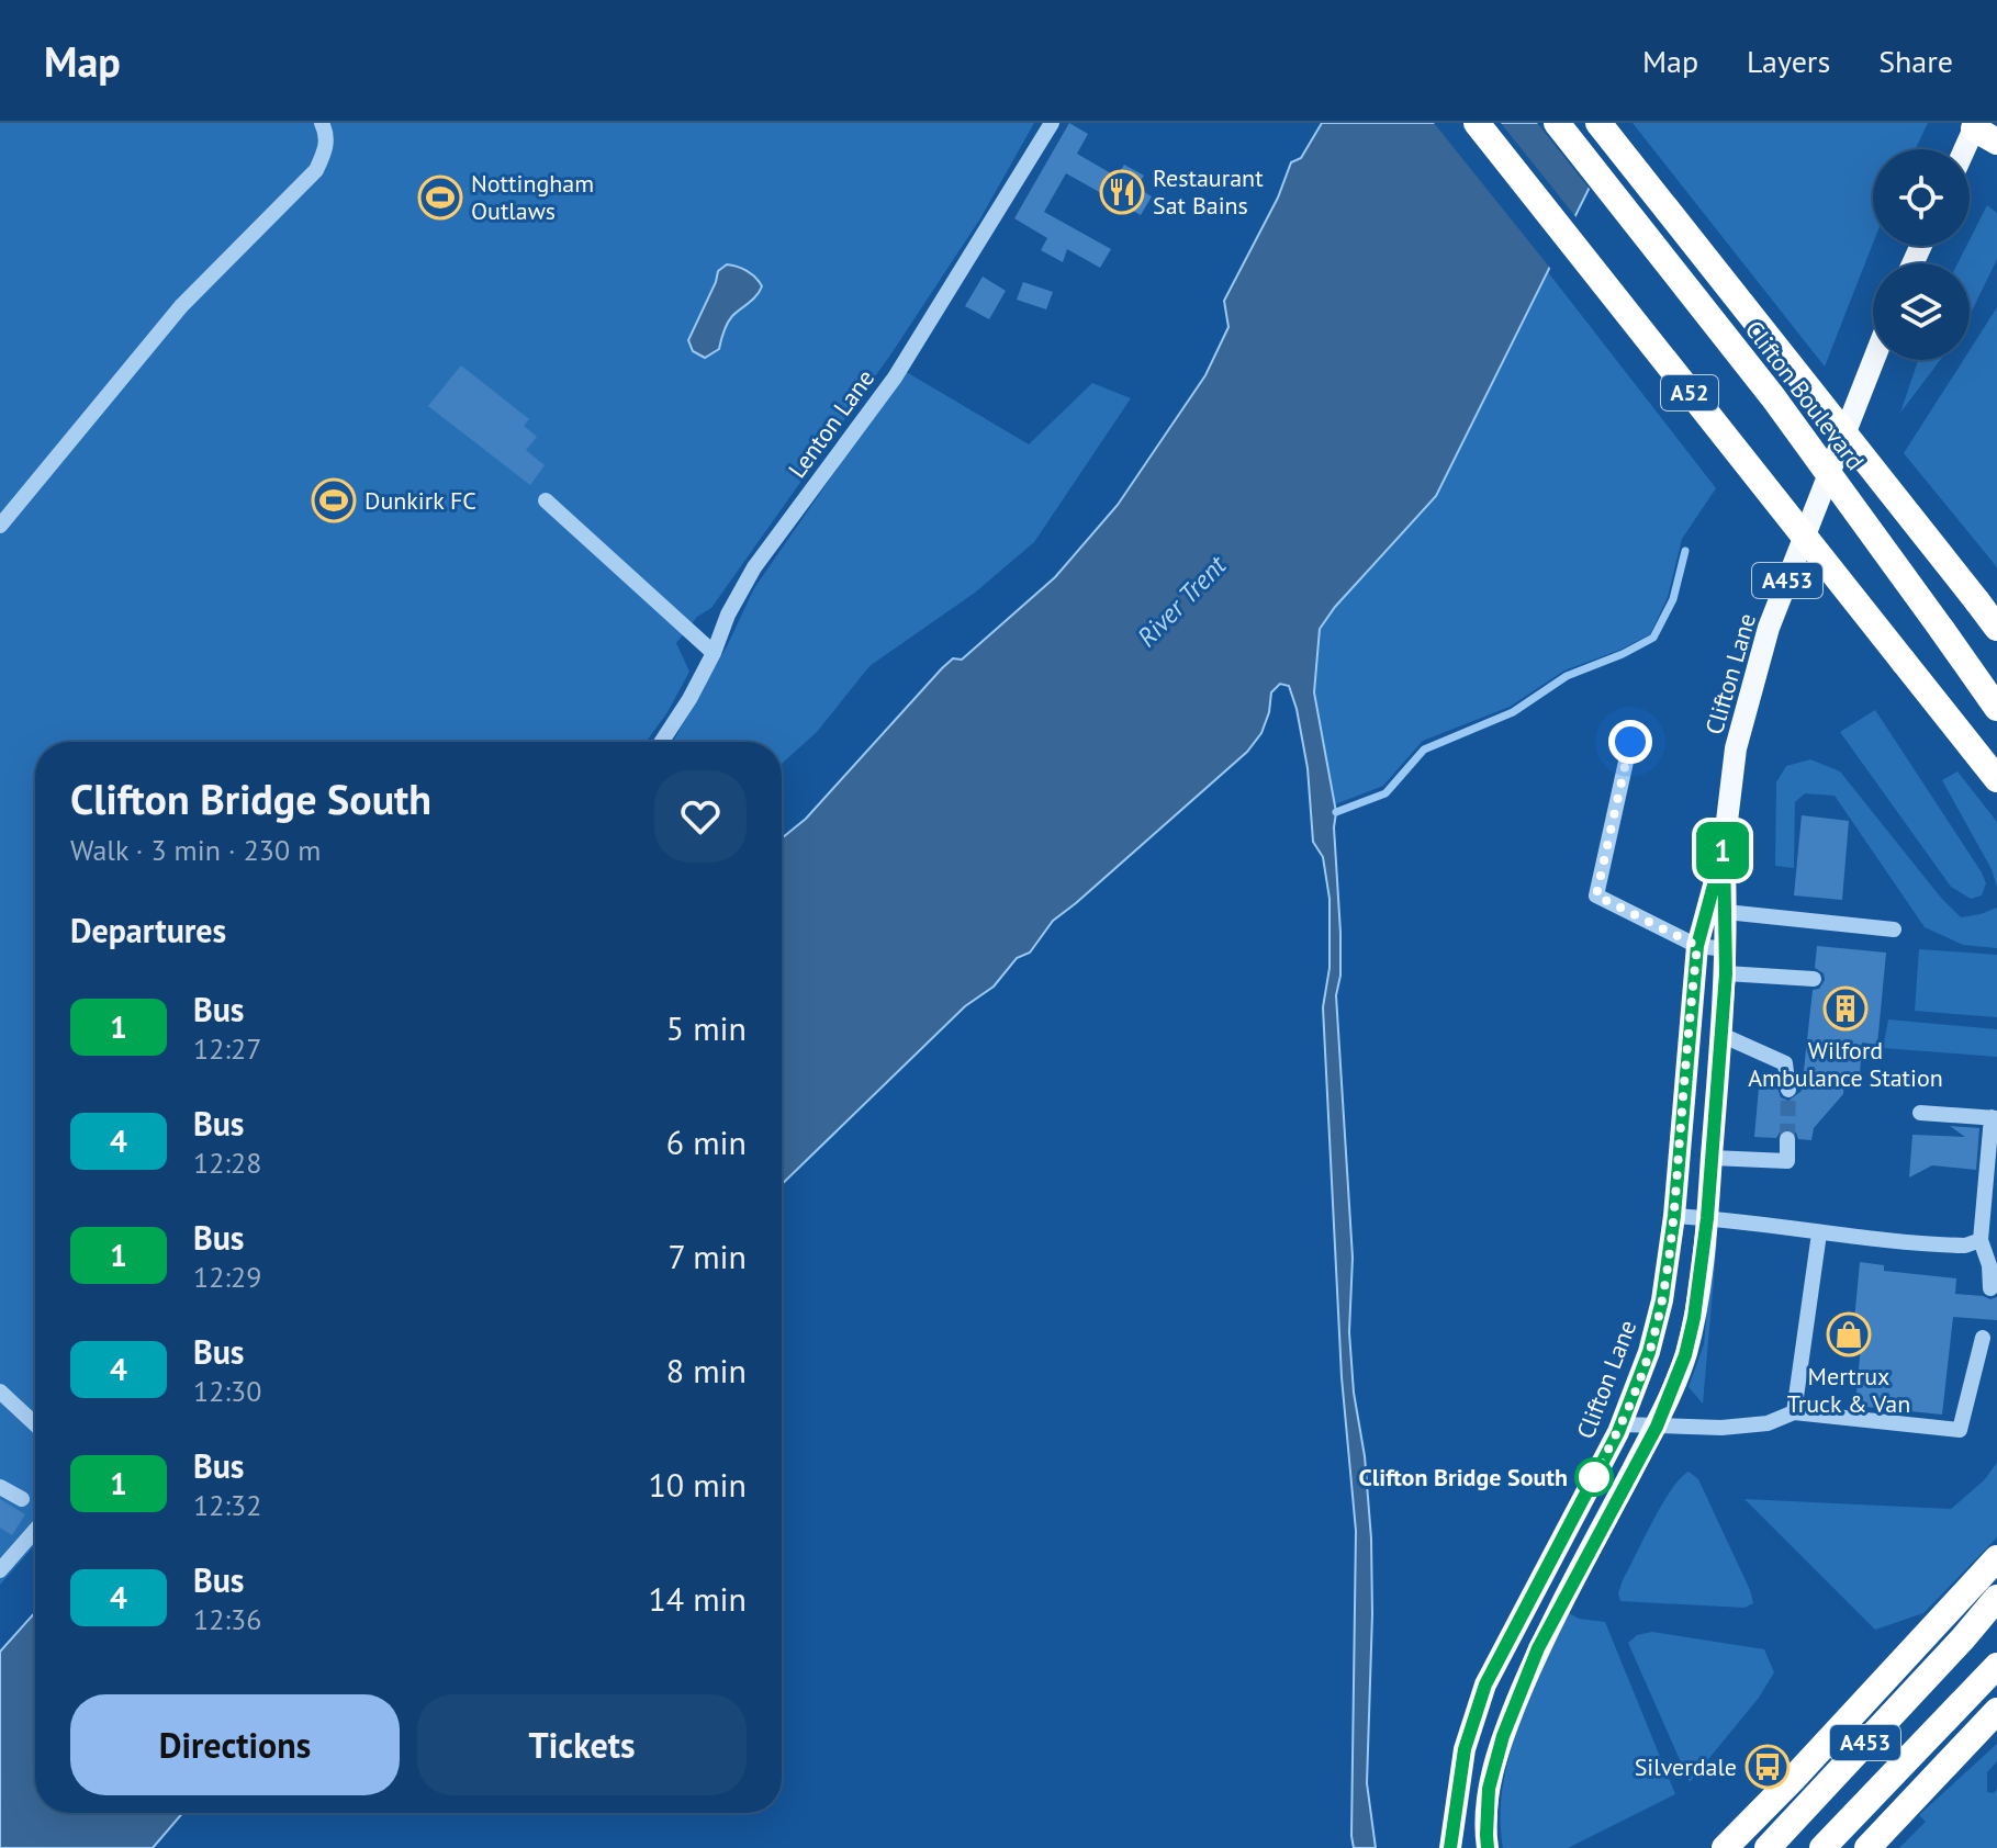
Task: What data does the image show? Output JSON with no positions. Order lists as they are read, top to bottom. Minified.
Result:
{"streets":{"highway":["A52","Clifton Boulevard","A453"],"main road":["Clifton Lane"],"street":["Lenton Lane"]},"water":["River Trent"],"places":{"restaurant":["Restaurant Sat Bains"],"sports":["Nottingham Outlaws","Dunkirk FC"],"building":["Wilford Ambulance Station"],"shop":["Mertrux Truck & Van"],"other":["Clifton Bridge South"],"bus stop":["Silverdale"]},"lines":["bus line 1"],"page":{"header":"Map","nav":["Map","Layers","Share"],"on_map":"1","heading":[["Clifton Bridge South","Walk · 3 min · 230 m"],"Departures"],"list":[{"mark":"1","name":"Bus","note":"12:27","value":"5 min"},{"mark":"4","name":"Bus","note":"12:28","value":"6 min"},{"mark":"1","name":"Bus","note":"12:29","value":"7 min"},{"mark":"4","name":"Bus","note":"12:30","value":"8 min"},{"mark":"1","name":"Bus","note":"12:32","value":"10 min"},{"mark":"4","name":"Bus","note":"12:36","value":"14 min"}],"buttons":["Directions","Tickets"]}}
